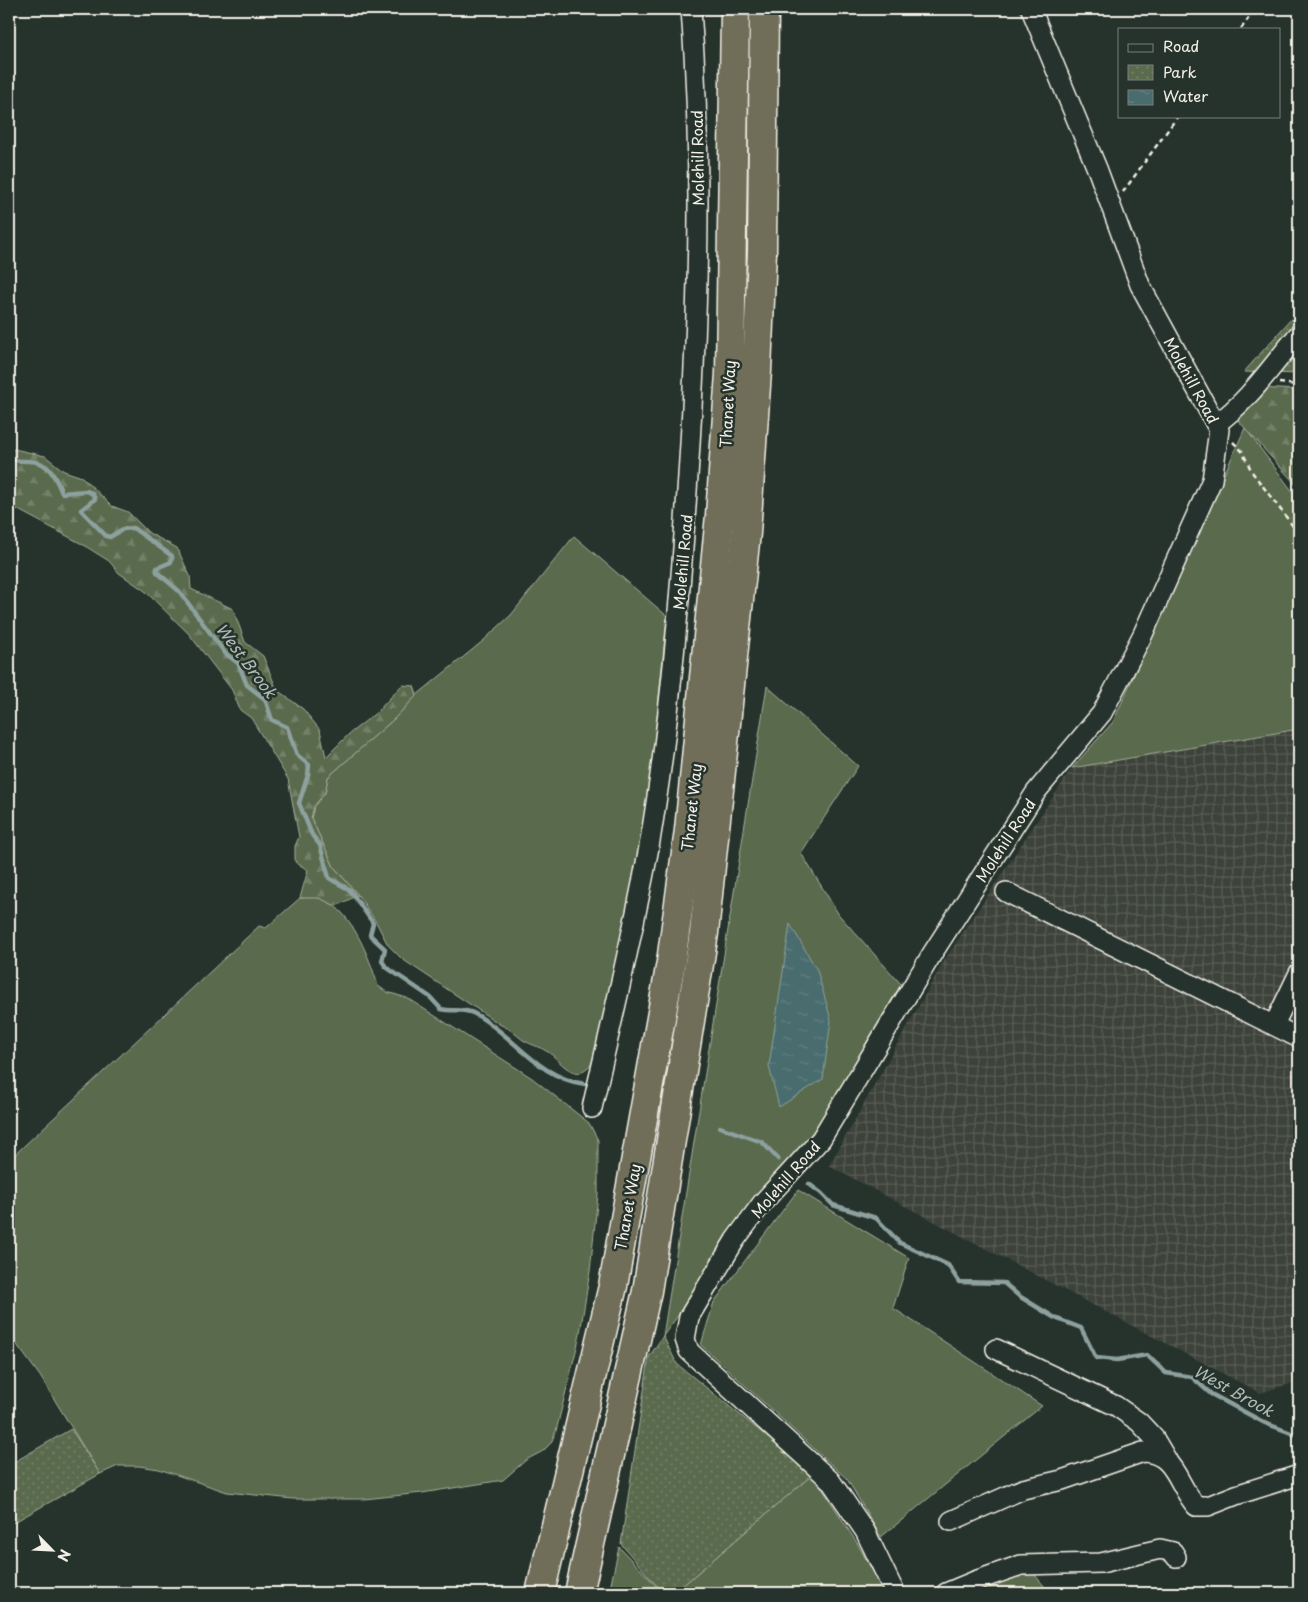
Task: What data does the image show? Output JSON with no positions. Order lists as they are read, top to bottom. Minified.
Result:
{"streets":{"highway":["Thanet Way"],"street":["Molehill Road"]},"water":["West Brook"],"legend":["Road","Park","Water"],"north":"bottom right"}
